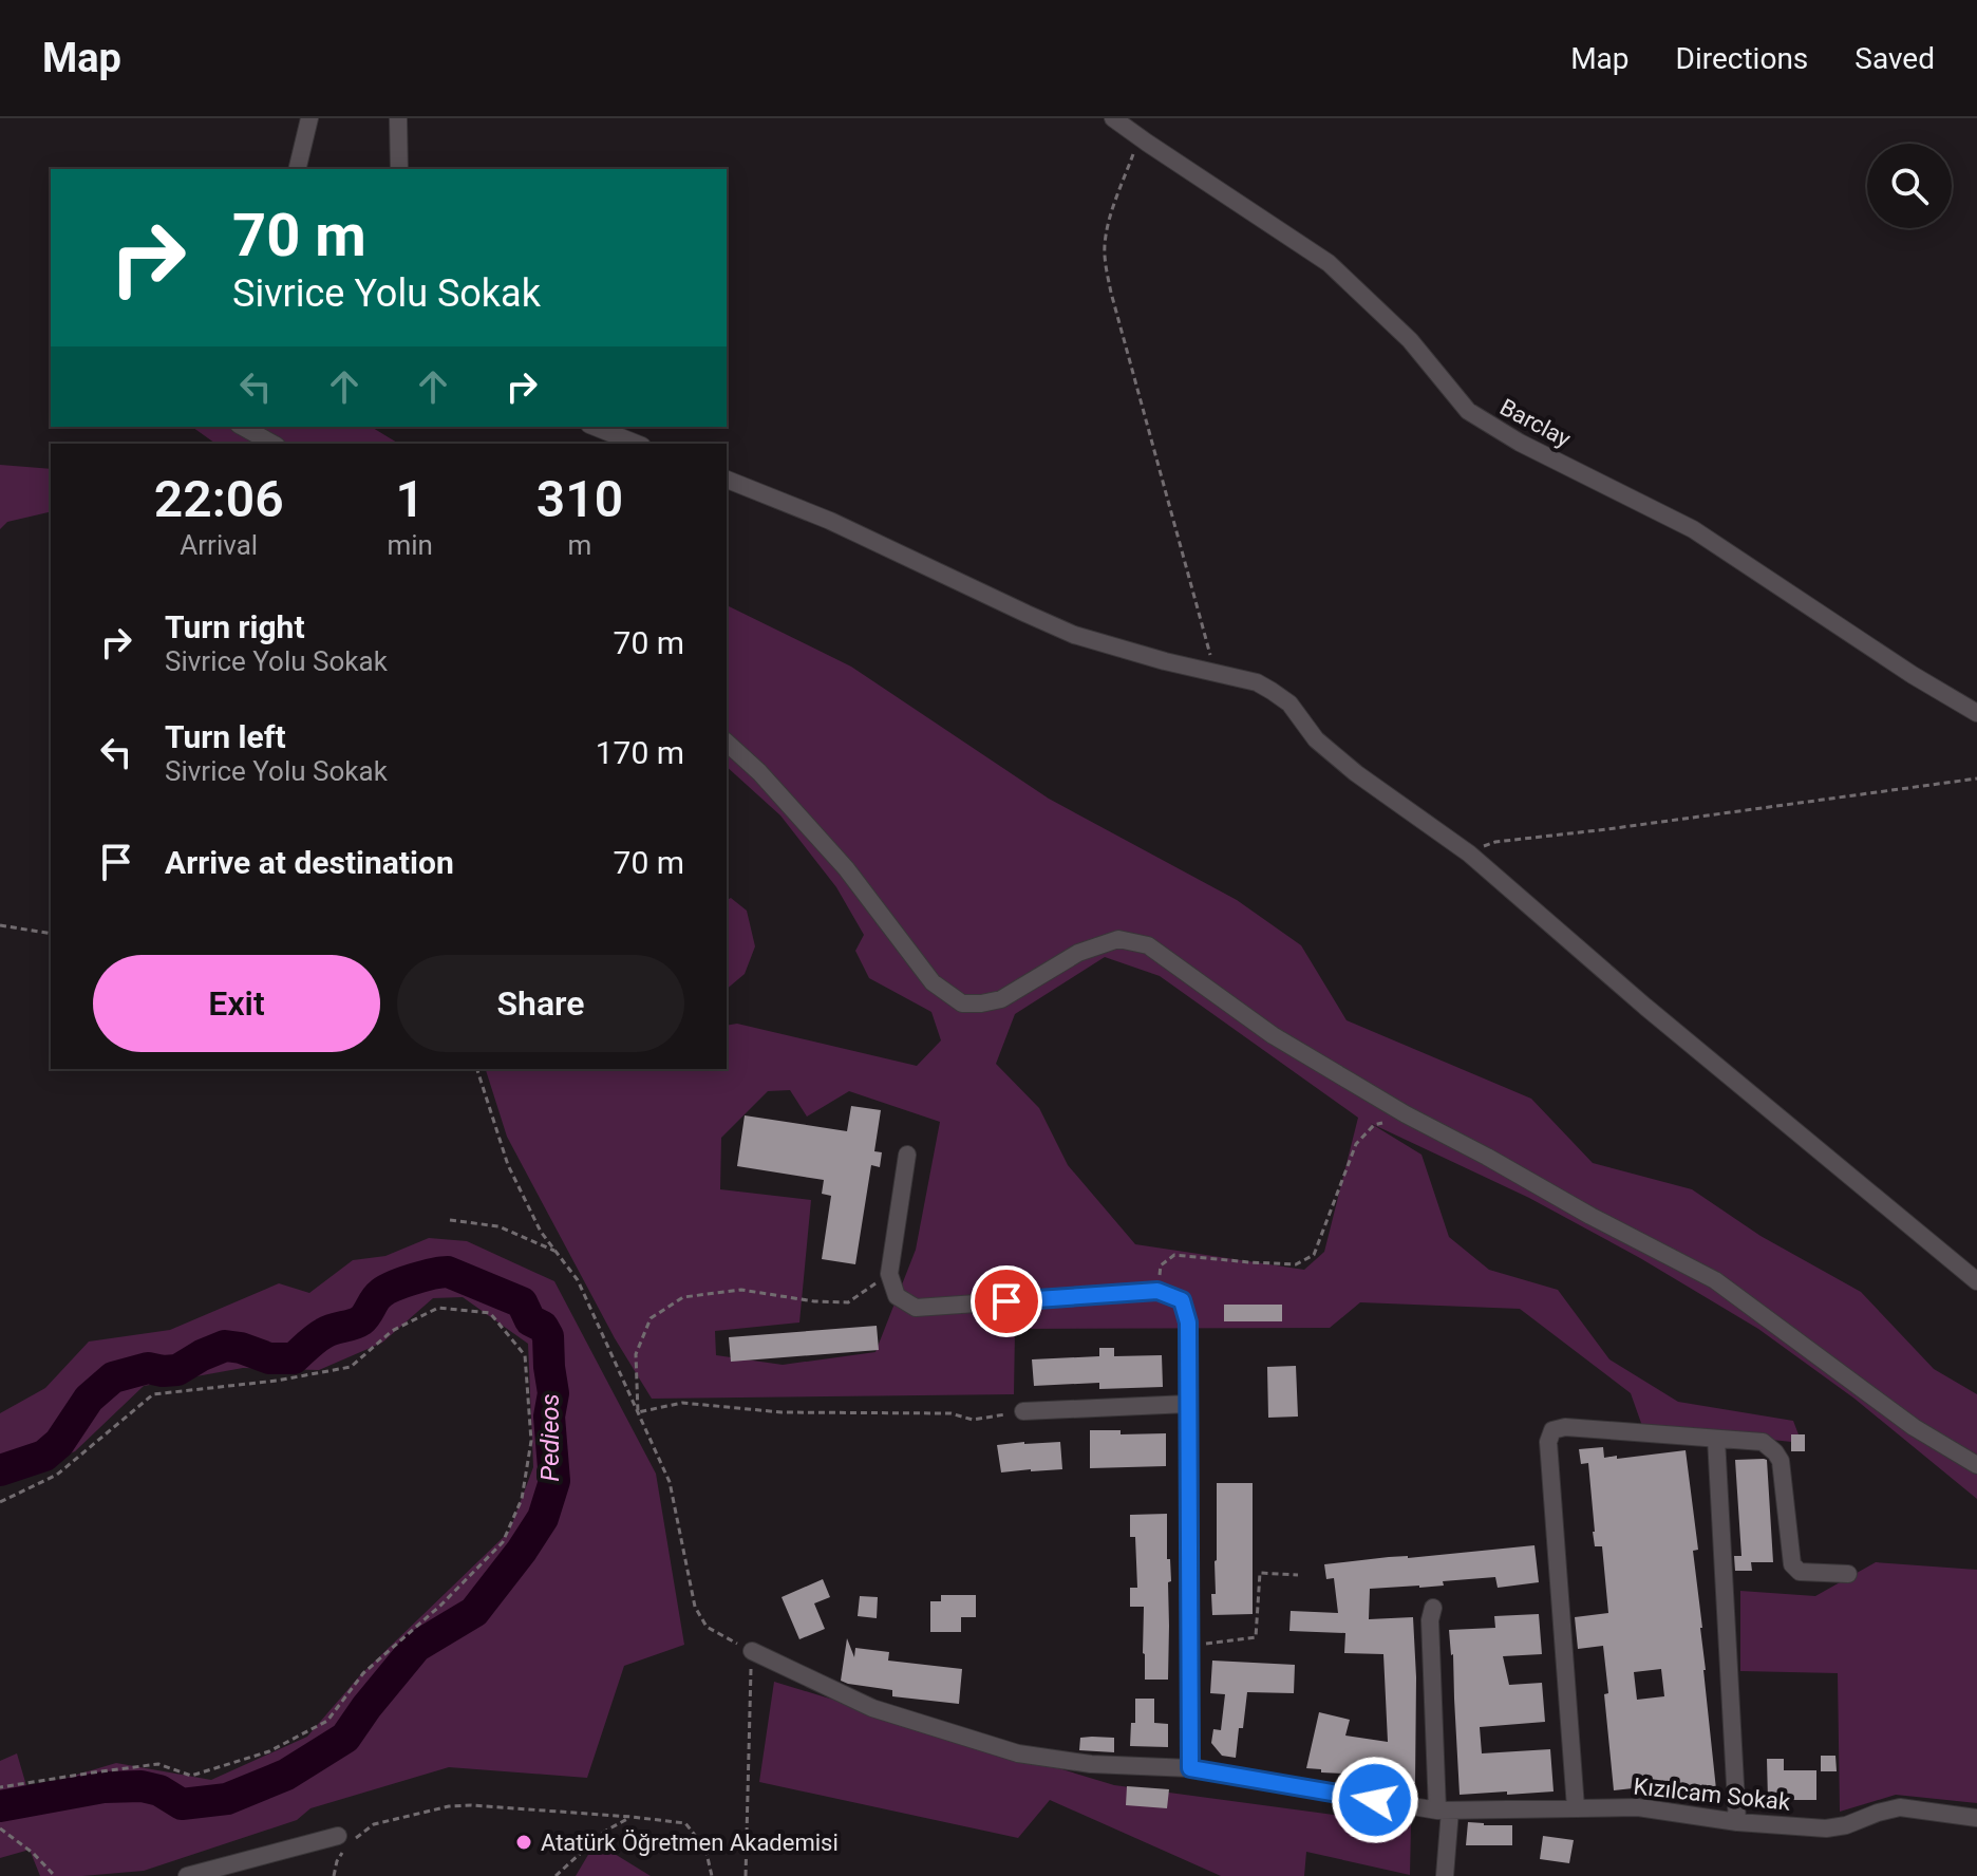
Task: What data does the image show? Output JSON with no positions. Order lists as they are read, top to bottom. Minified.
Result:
{"streets":{"street":["Barclay","Kızılcam Sokak"]},"water":["Pedieos"],"places":["Atatürk Öğretmen Akademisi"],"page":{"header":"Map","nav":["Map","Directions","Saved"],"turn":["70 m","Sivrice Yolu Sokak"],"eta":["22:06","Arrival","1","min","310","m"],"list":[{"name":"Turn right","note":"Sivrice Yolu Sokak","value":"70 m"},{"name":"Turn left","note":"Sivrice Yolu Sokak","value":"170 m"},{"name":"Arrive at destination","value":"70 m"}],"buttons":["Exit","Share"]}}
